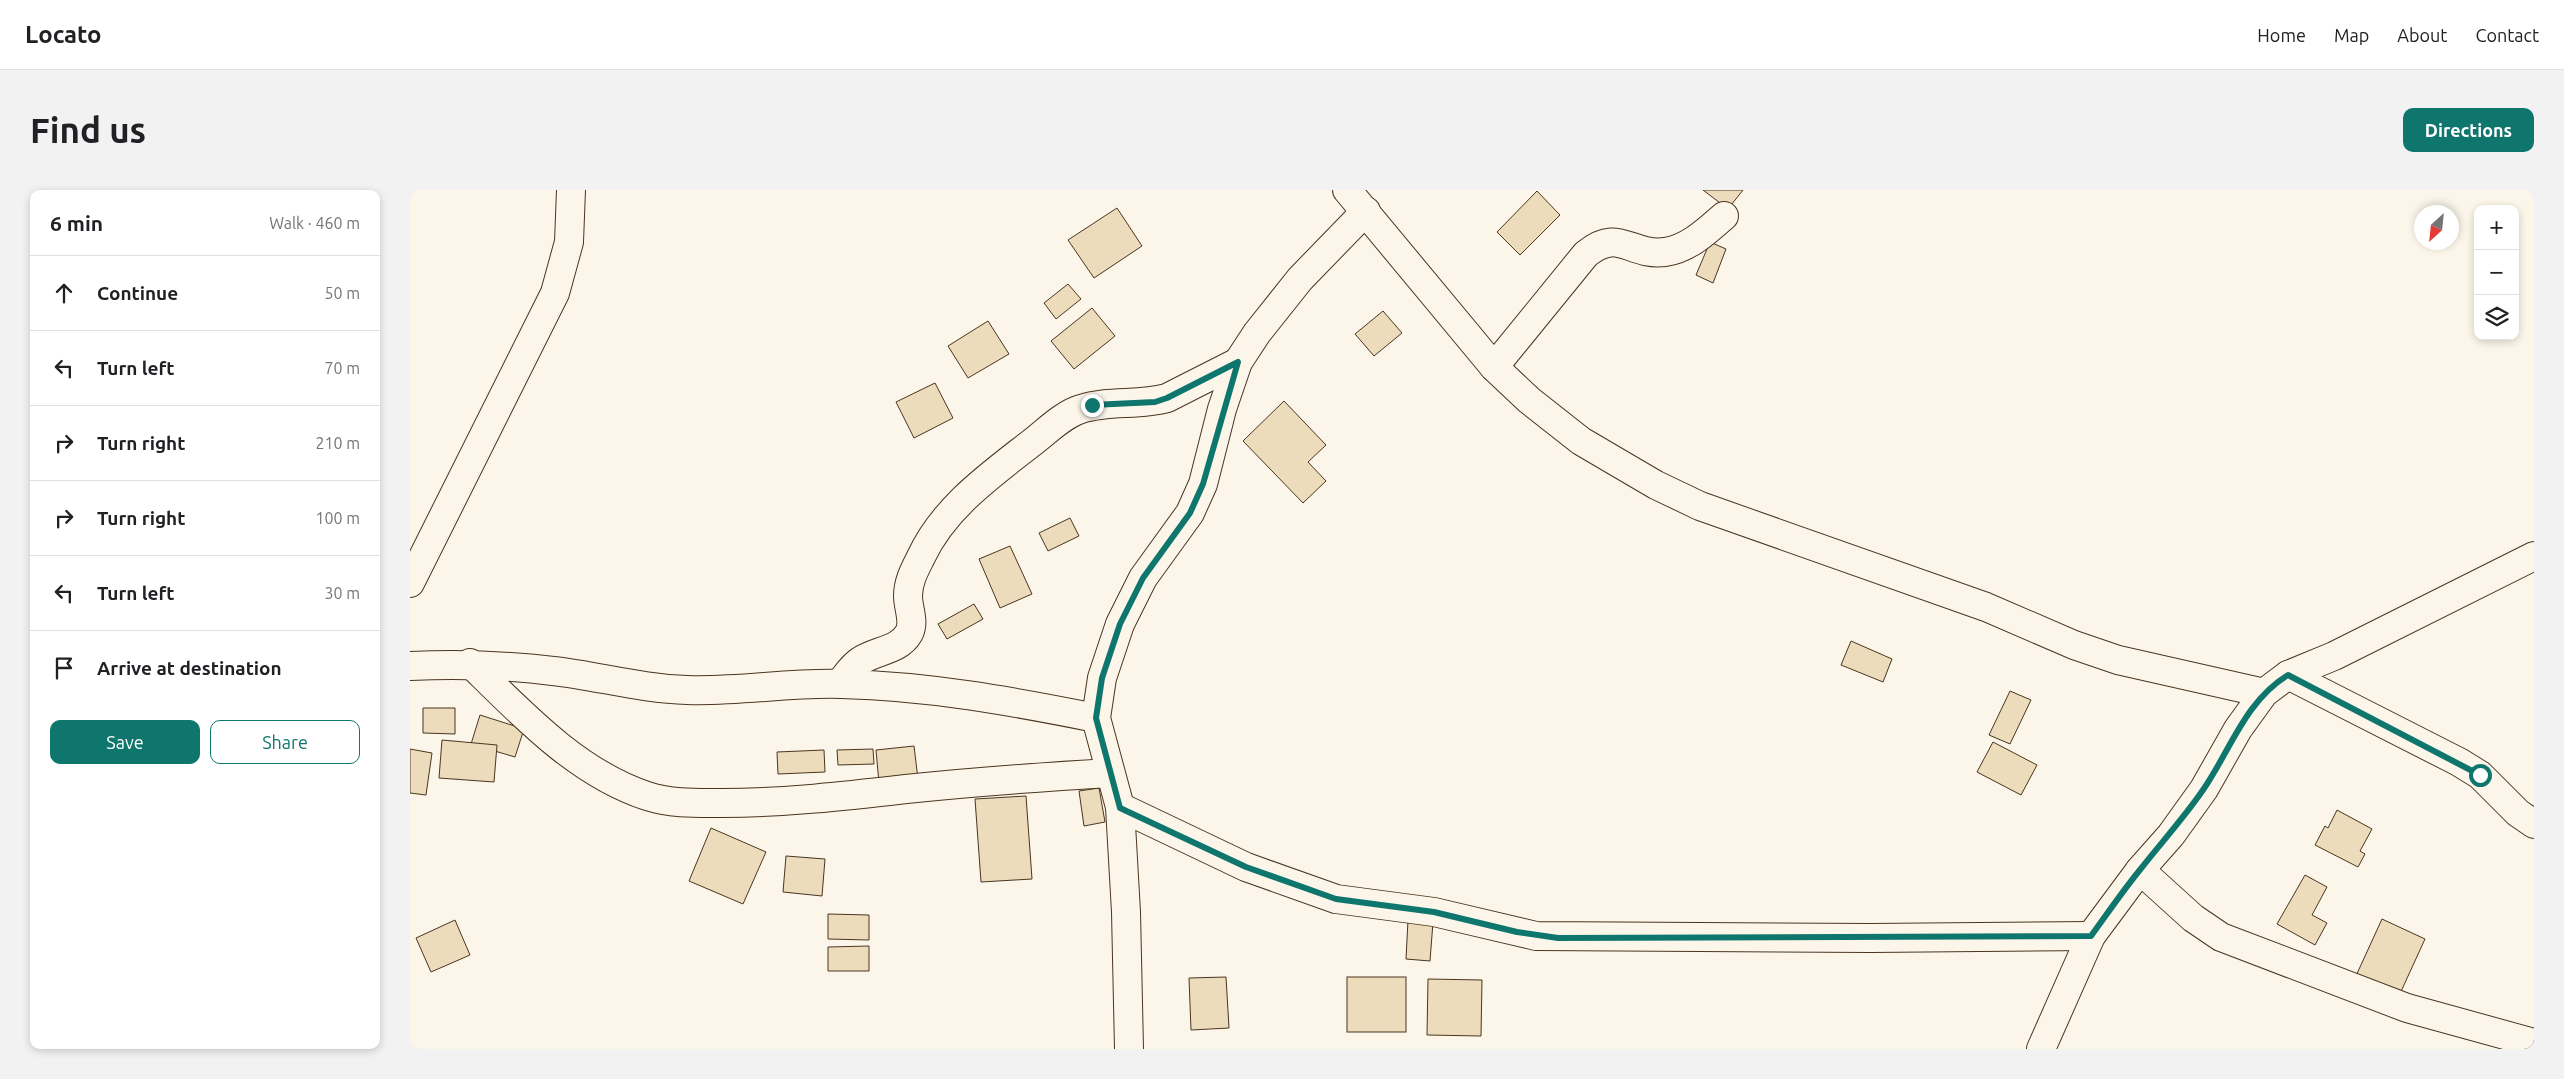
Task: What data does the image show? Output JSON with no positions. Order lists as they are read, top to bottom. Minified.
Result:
{"north":"bottom left","page":{"header":"Locato","nav":["Home","Map","About","Contact"],"buttons":["Directions",["Save","Share"]],"title":"Find us","heading":["6 min","Walk · 460 m"],"map_buttons":["+","−"],"list":[["Continue","50 m"],["Turn left","70 m"],["Turn right","210 m"],["Turn right","100 m"],["Turn left","30 m"],"Arrive at destination"]}}
